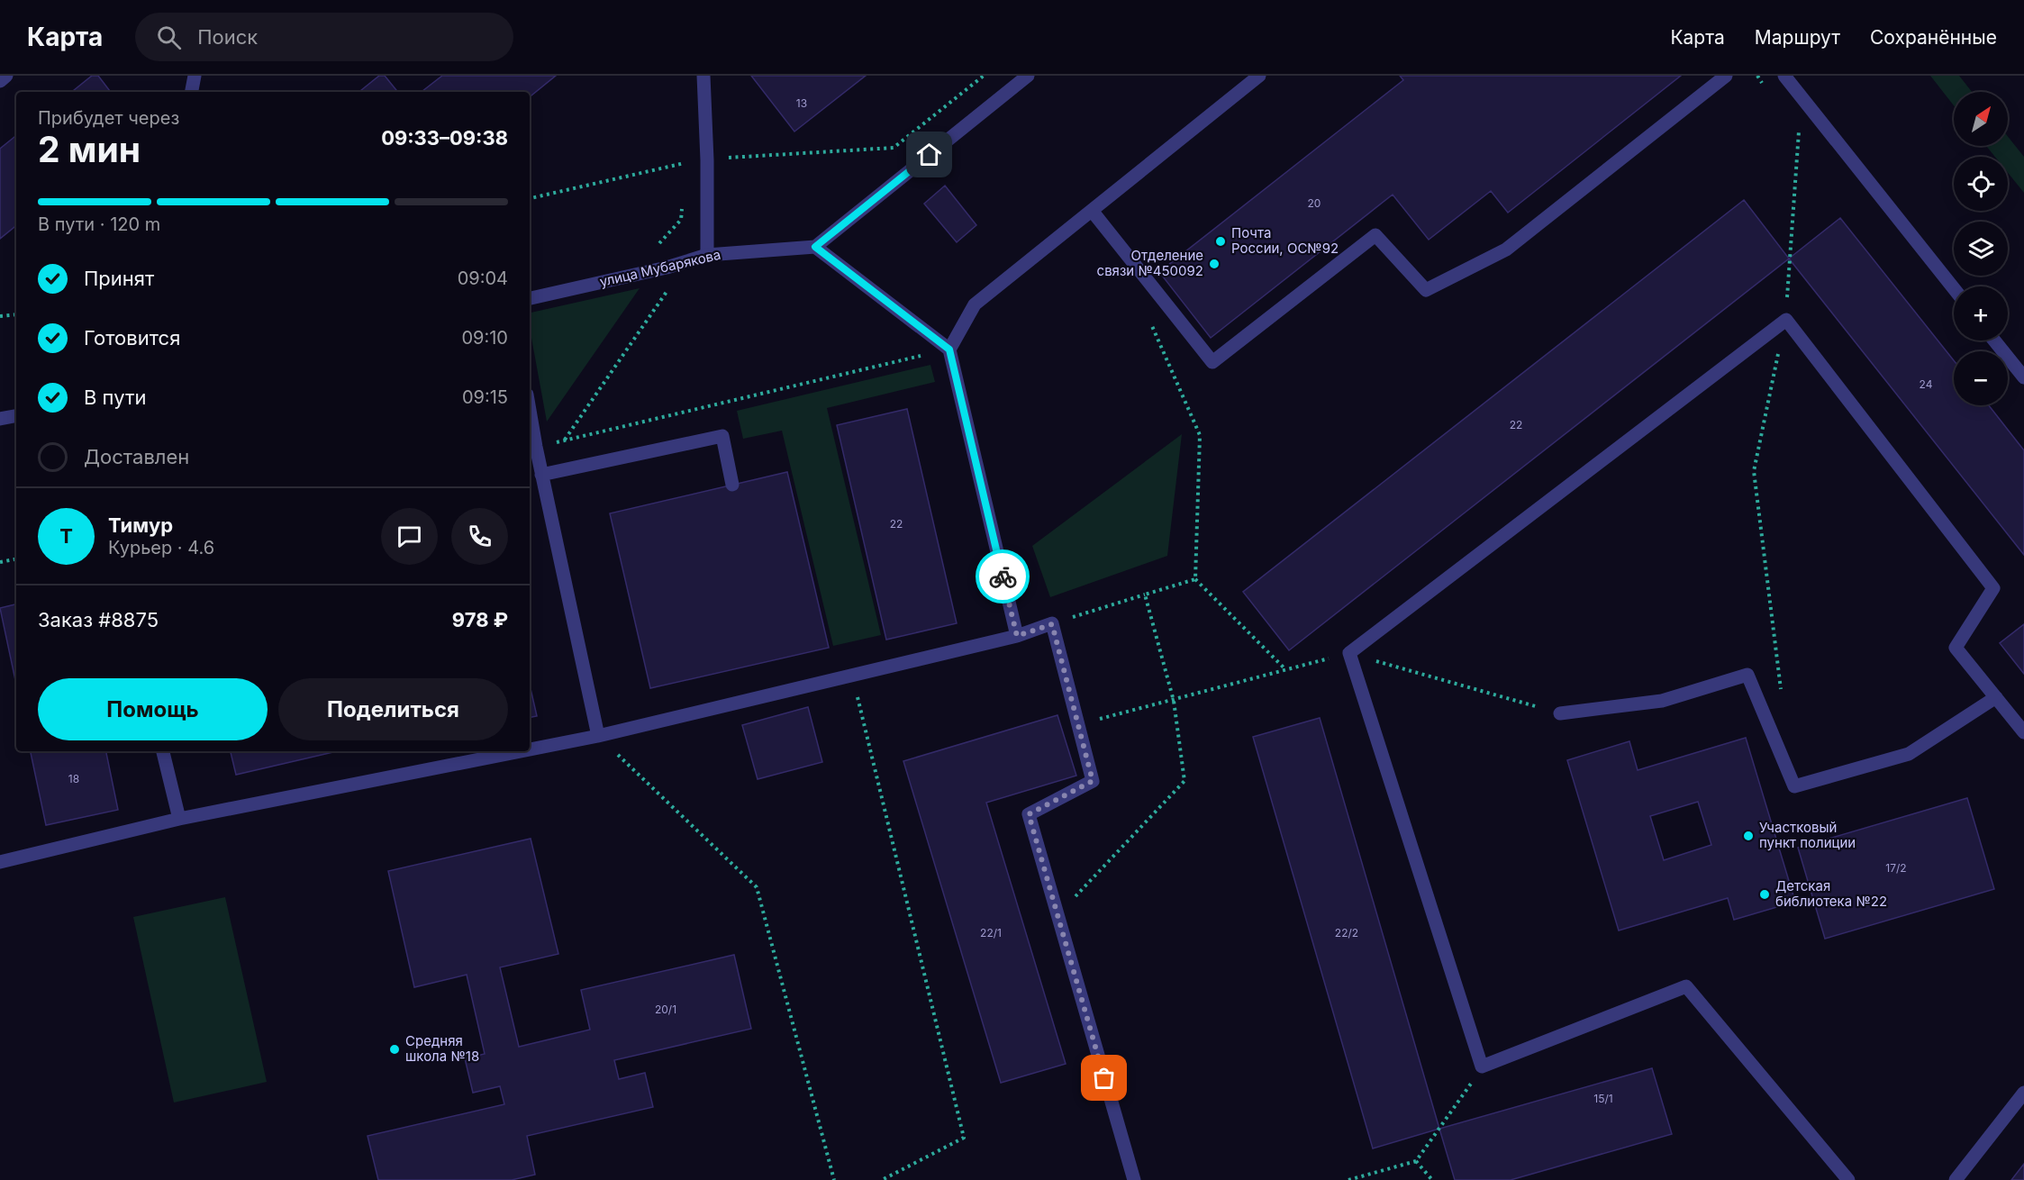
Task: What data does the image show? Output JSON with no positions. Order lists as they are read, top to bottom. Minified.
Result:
{"streets":{"street":["улица Мубарякова"]},"places":["Почта России, ОС№92","Отделение связи №450092","Участковый пункт полиции","Детская библиотека №22","Средняя школа №18"],"house_numbers":["13","20","24","22","22","18","17/2","22/1","22/2","20/1","15/1"],"north":"top right","page":{"header":"Карта","search":"Поиск","nav":["Карта","Маршрут","Сохранённые"],"map_buttons":["+","−"],"heading":["2 мин","Прибудет через","09:33–09:38"],"panel":["Тимур","Курьер · 4.6","Заказ #8875","978 ₽"],"bar":"В пути · 120 m","list":[["Принят","09:04"],["Готовится","09:10"],["В пути","09:15"],"Доставлен"],"round":"Т","buttons":["Помощь","Поделиться"]}}
